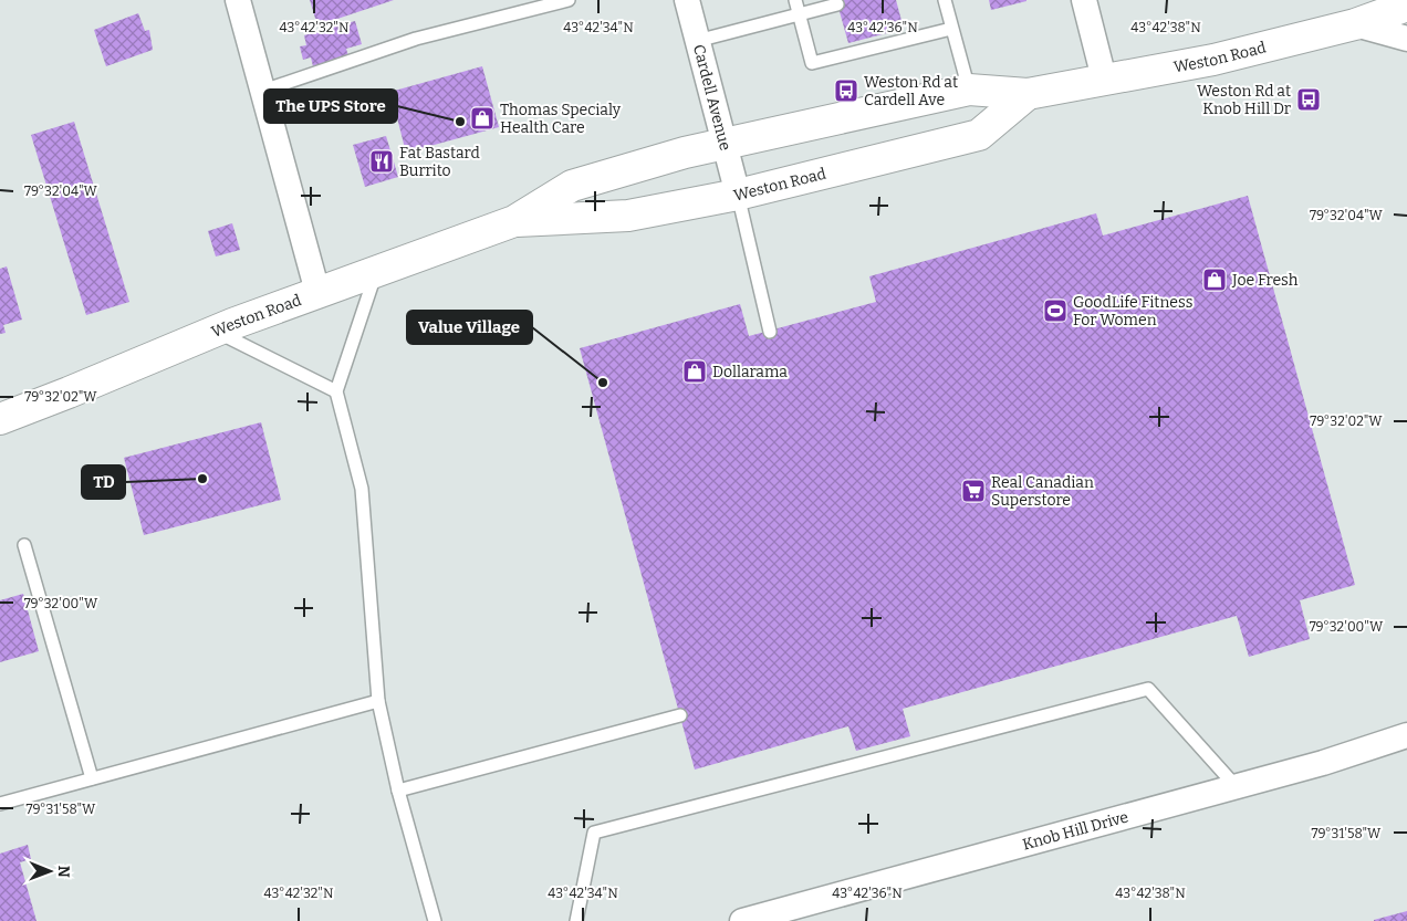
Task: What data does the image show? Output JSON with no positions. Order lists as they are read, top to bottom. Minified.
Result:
{"streets":{"main road":["Weston Road"],"street":["Cardell Avenue","Knob Hill Drive"]},"crossings":[["Weston Road","Cardell Avenue"]],"places":{"bus stop":["Weston Rd at Cardell Ave","Weston Rd at Knob Hill Dr"],"shop":["Thomas Specialy Health Care","Joe Fresh","Dollarama"],"other":["The UPS Store","Value Village","TD"],"restaurant":["Fat Bastard Burrito"],"sports":["GoodLife Fitness For Women"],"supermarket":["Real Canadian Superstore"]},"north":"right","coordinates":["43°42'32\"N","43°42'34\"N","43°42'36\"N","43°42'38\"N","79°32'04\"W","79°32'02\"W","79°32'00\"W","79°31'58\"W"]}
